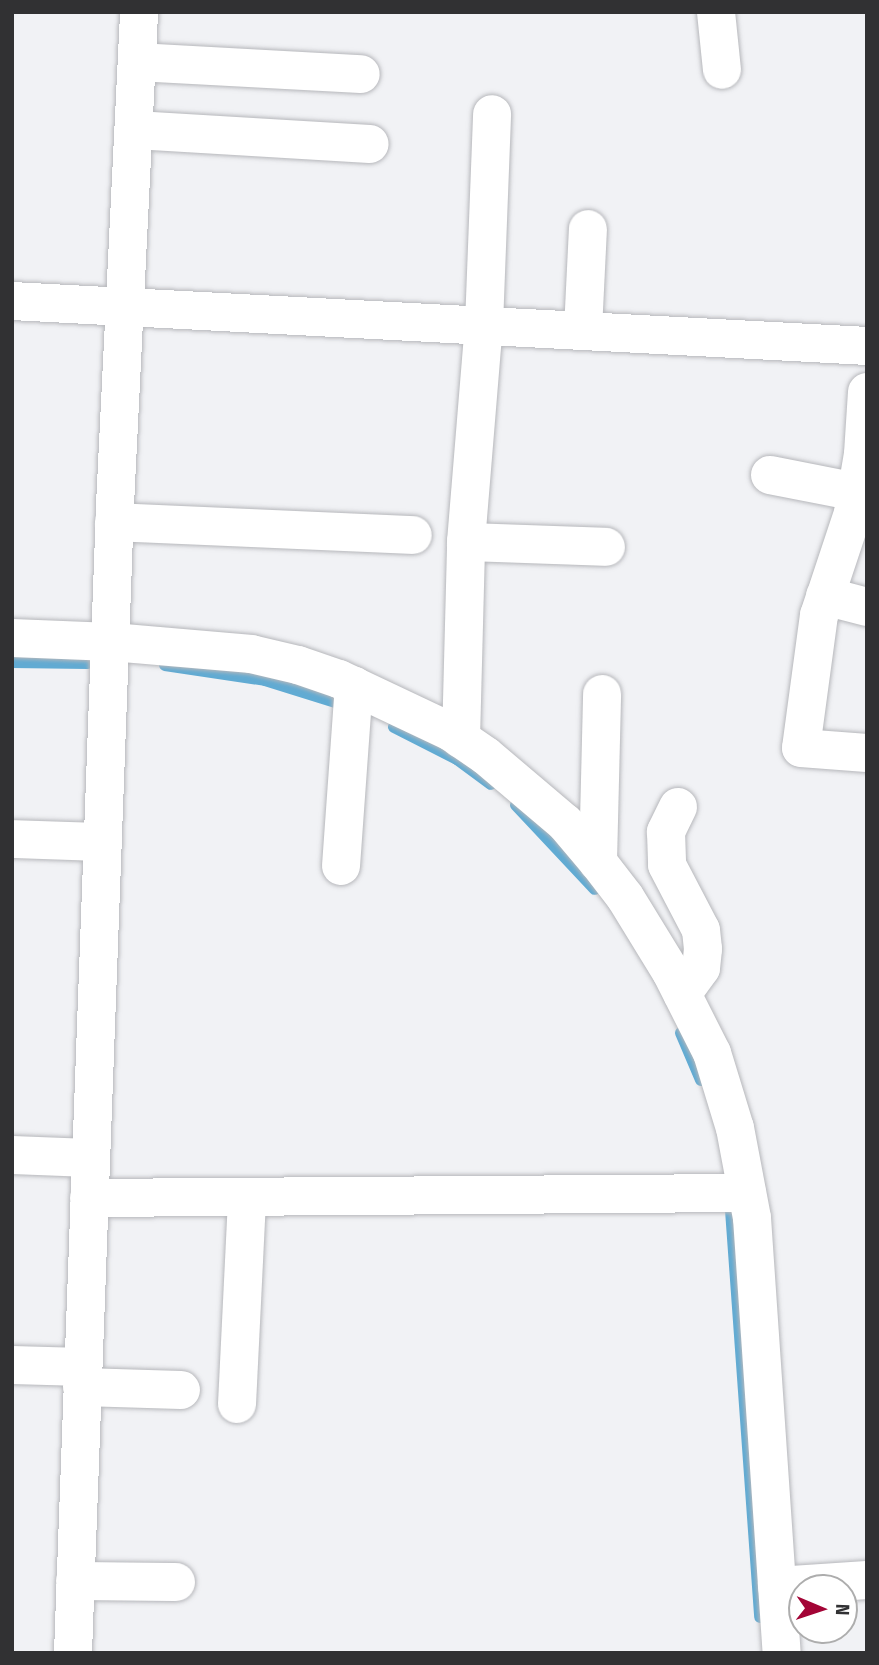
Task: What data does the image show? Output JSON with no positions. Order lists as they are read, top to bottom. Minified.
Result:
{"north":"right"}
